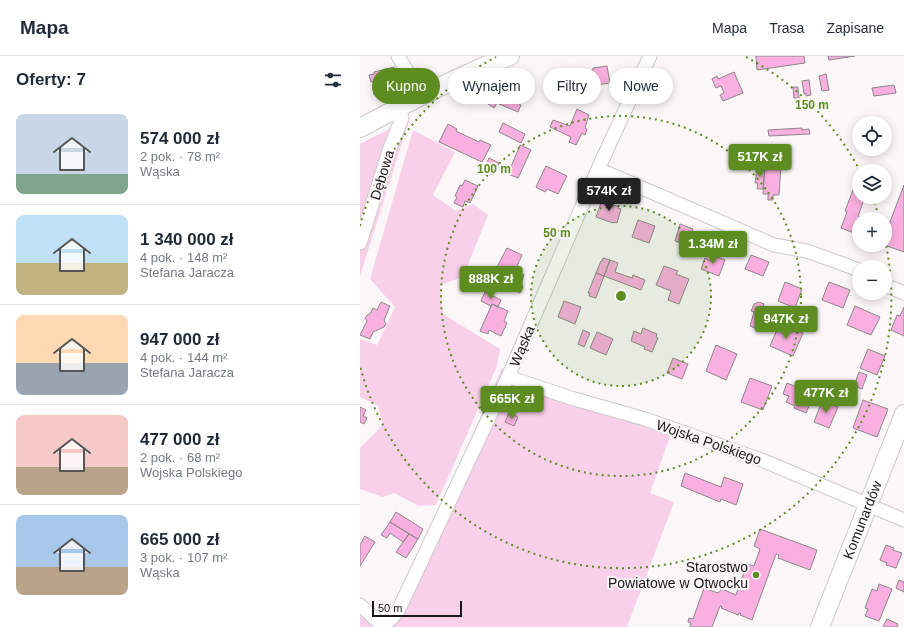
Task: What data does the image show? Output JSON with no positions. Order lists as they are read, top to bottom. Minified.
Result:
{"streets":{"street":["Dębowa","Wąska","Wojska Polskiego","Komunardów"]},"crossings":[["Wąska","Wojska Polskiego"],["Wojska Polskiego","Komunardów"]],"places":["Starostwo Powiatowe w Otwocku"],"scale_bar":"50 m","page":{"header":"Mapa","nav":["Mapa","Trasa","Zapisane"],"heading":"Oferty: 7","chip":["Kupno","Wynajem","Filtry","Nowe"],"list":[{"name":"574 000 zł","note":"2 pok. · 78 m² · Wąska"},{"name":"1 340 000 zł","note":"4 pok. · 148 m² · Stefana Jaracza"},{"name":"947 000 zł","note":"4 pok. · 144 m² · Stefana Jaracza"},{"name":"477 000 zł","note":"2 pok. · 68 m² · Wojska Polskiego"},{"name":"665 000 zł","note":"3 pok. · 107 m² · Wąska"}],"map_buttons":["+","−"],"price":["517K zł","574K zł","1.34M zł","888K zł","947K zł","477K zł","665K zł"],"scale":"50 m"},"rings":["150 m","100 m","50 m"]}
